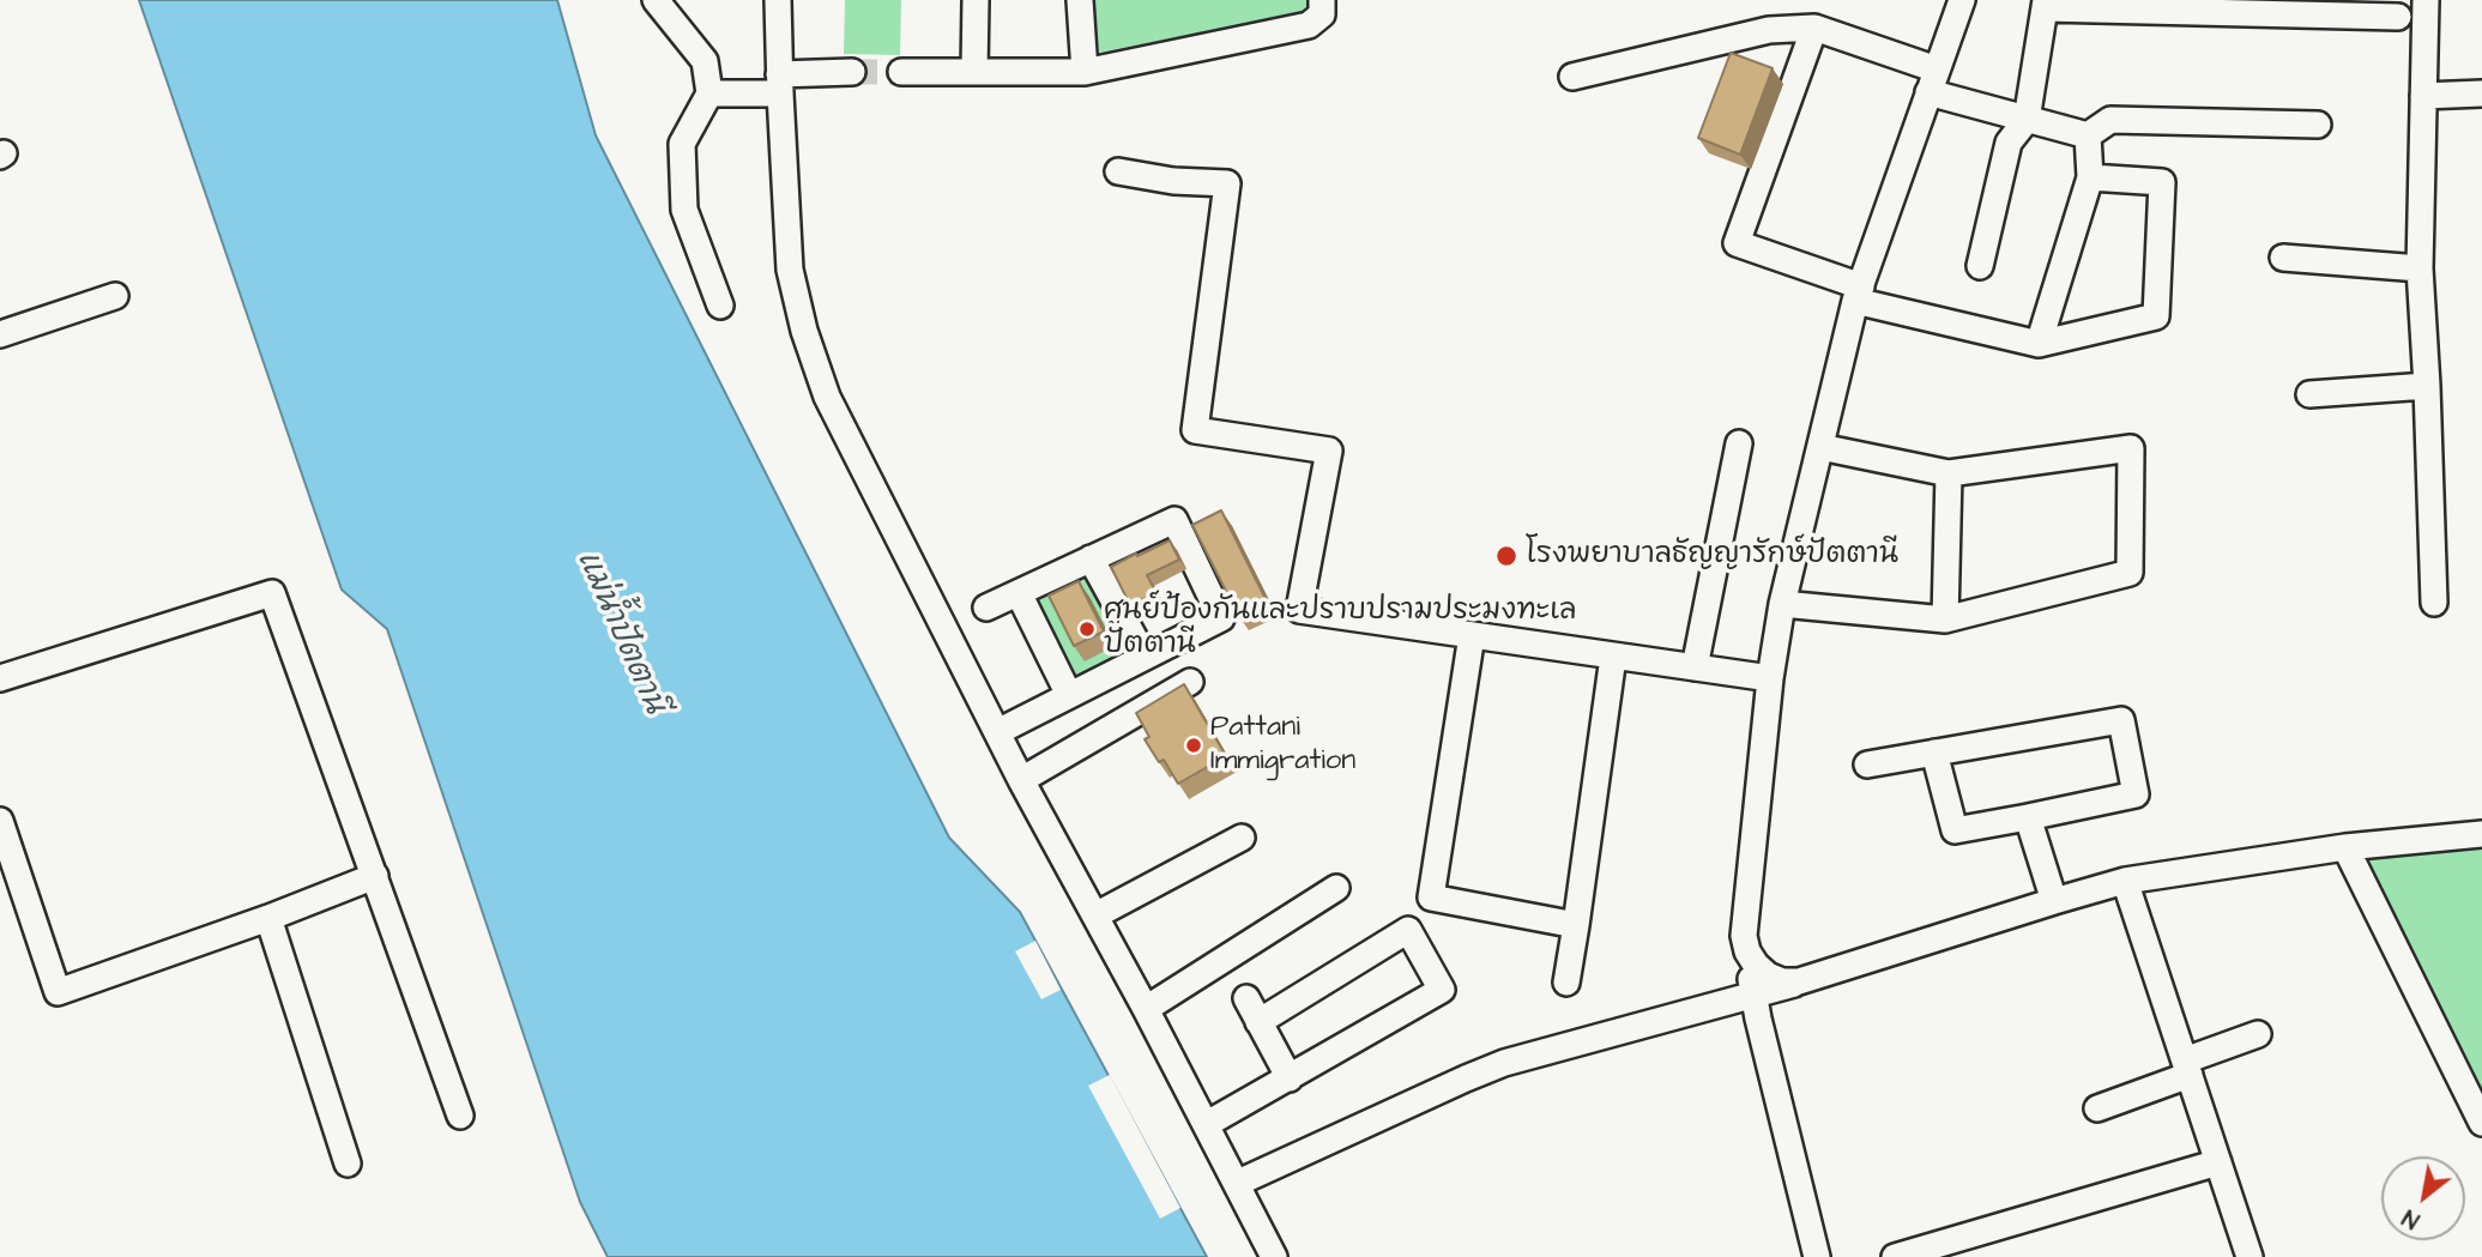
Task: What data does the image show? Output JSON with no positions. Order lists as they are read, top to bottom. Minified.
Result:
{"water":["แม่น้ำปัตตานี"],"places":["โรงพยาบาลธัญญารักษ์ปัตตานี","ศูนย์ป้องกันและปราบปรามประมงทะเล ปัตตานี","Pattani Immigration"],"north":"bottom left"}
